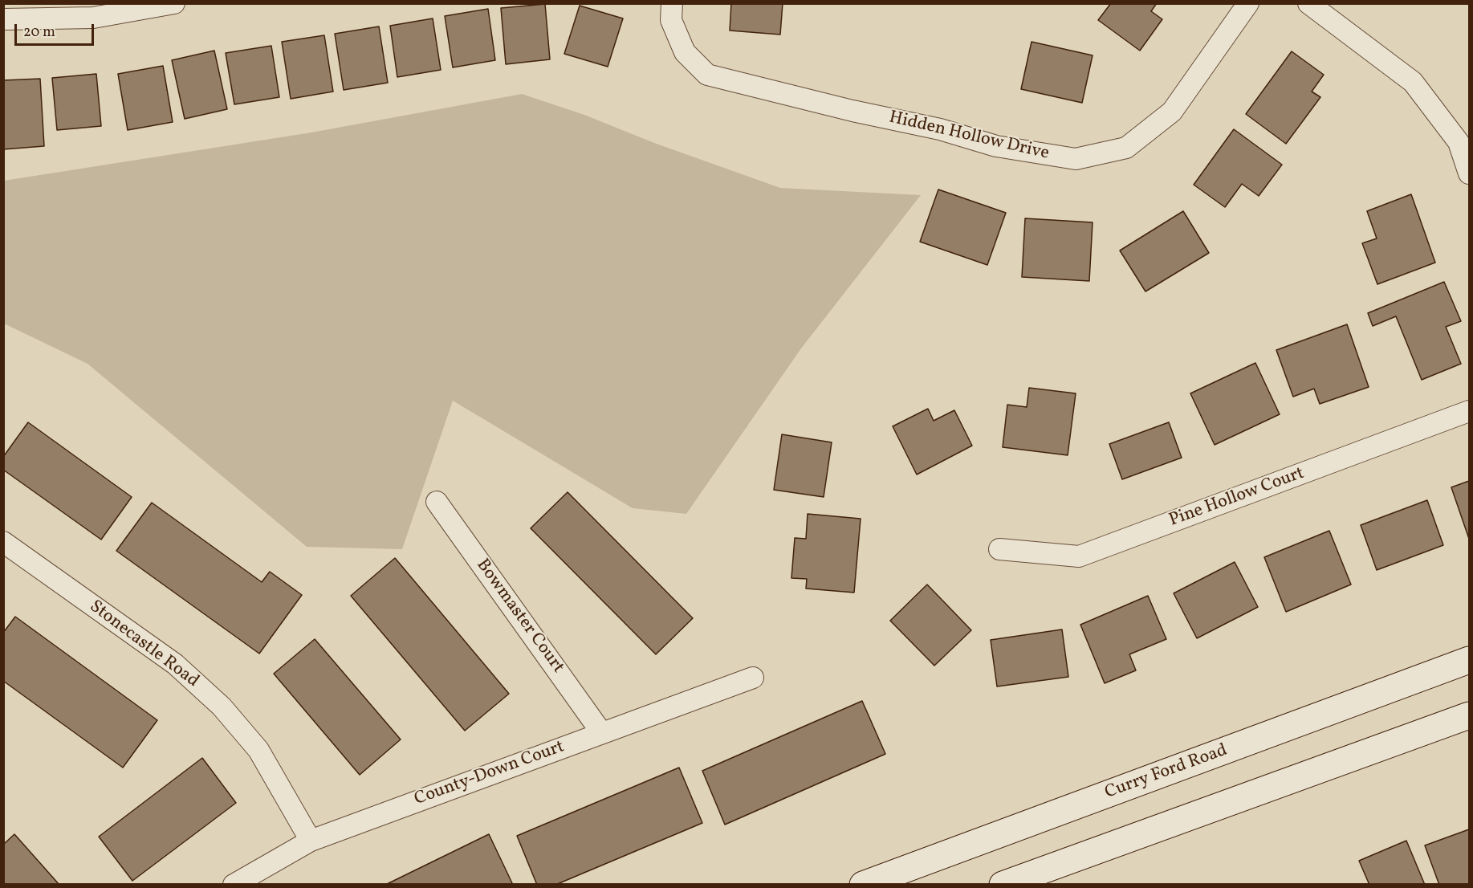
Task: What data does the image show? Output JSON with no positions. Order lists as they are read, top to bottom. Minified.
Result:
{"streets":{"street":["Hidden Hollow Drive","Pine Hollow Court","Bowmaster Court","Stonecastle Road","Curry Ford Road","County-Down Court"]},"crossings":[["Bowmaster Court","County-Down Court"],["Stonecastle Road","County-Down Court"]],"scale_bar":"20 m"}
